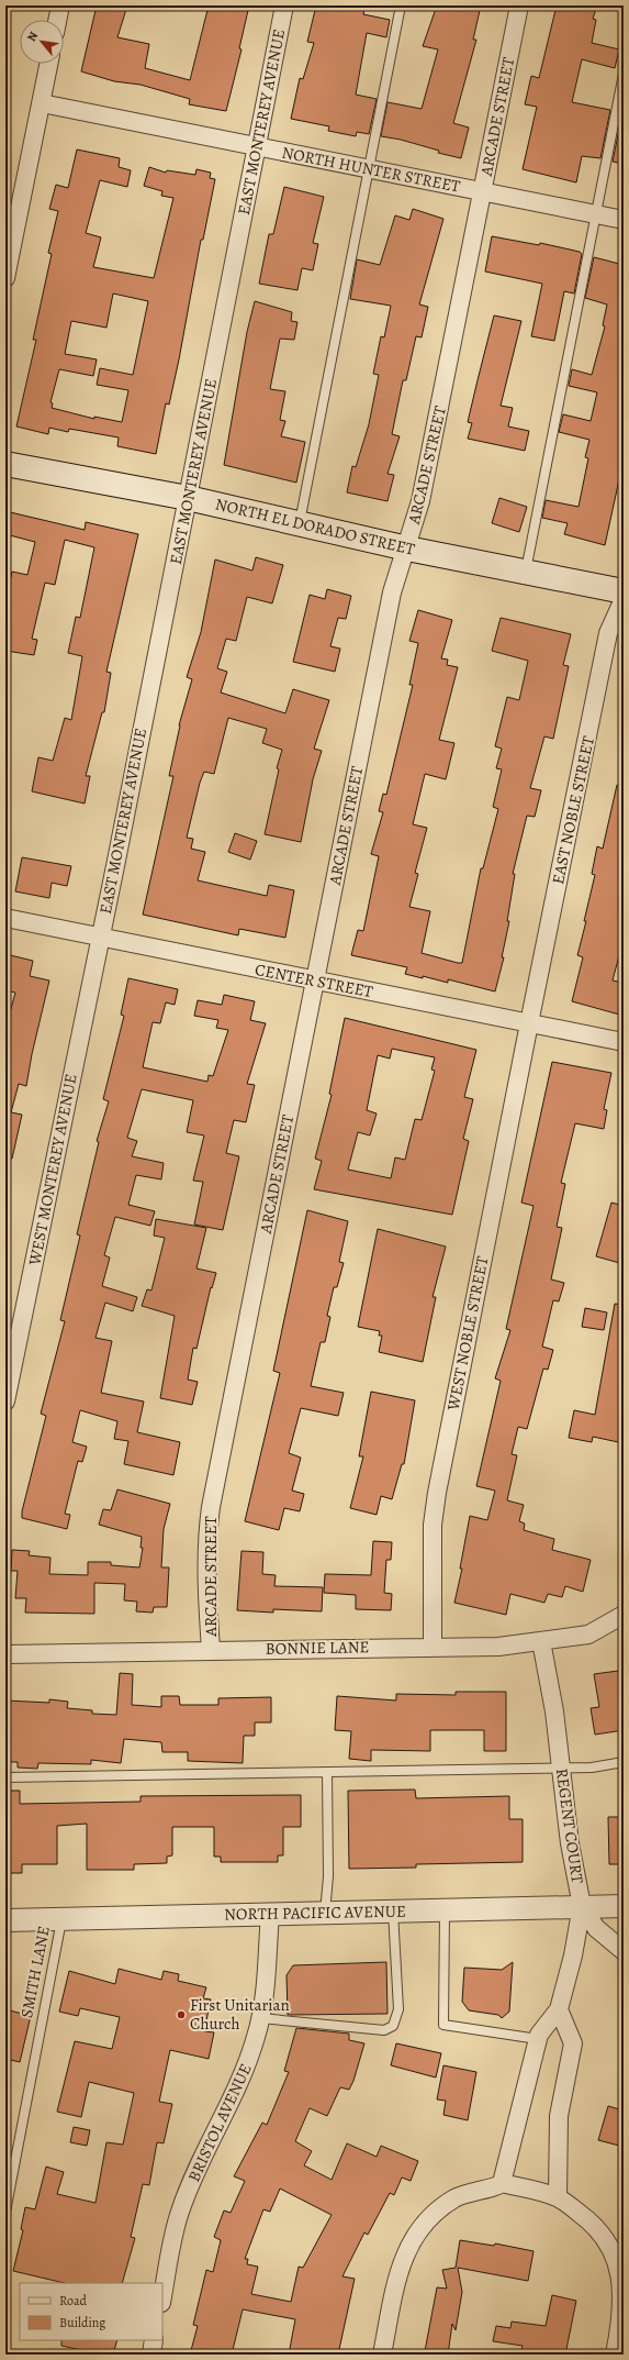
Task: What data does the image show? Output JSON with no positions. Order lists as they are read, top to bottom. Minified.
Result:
{"streets":{"main road":["NORTH EL DORADO STREET"],"street":["ARCADE STREET","EAST MONTEREY AVENUE","NORTH HUNTER STREET","EAST NOBLE STREET","CENTER STREET","WEST MONTEREY AVENUE","WEST NOBLE STREET","BONNIE LANE","REGENT COURT","NORTH PACIFIC AVENUE","BRISTOL AVENUE"],"lane":["SMITH LANE"]},"crossings":[["ARCADE STREET","NORTH HUNTER STREET"],["ARCADE STREET","NORTH EL DORADO STREET"],["ARCADE STREET","CENTER STREET"],["ARCADE STREET","BONNIE LANE"],["EAST MONTEREY AVENUE","NORTH HUNTER STREET"],["EAST MONTEREY AVENUE","NORTH EL DORADO STREET"],["EAST MONTEREY AVENUE","CENTER STREET"],["EAST MONTEREY AVENUE","WEST MONTEREY AVENUE"],["EAST NOBLE STREET","CENTER STREET"],["EAST NOBLE STREET","WEST NOBLE STREET"],["CENTER STREET","WEST MONTEREY AVENUE"],["CENTER STREET","WEST NOBLE STREET"],["WEST NOBLE STREET","BONNIE LANE"],["BONNIE LANE","REGENT COURT"],["REGENT COURT","NORTH PACIFIC AVENUE"],["NORTH PACIFIC AVENUE","SMITH LANE"],["NORTH PACIFIC AVENUE","BRISTOL AVENUE"]],"places":["First Unitarian Church"],"legend":["Road","Building"],"north":"top left"}
